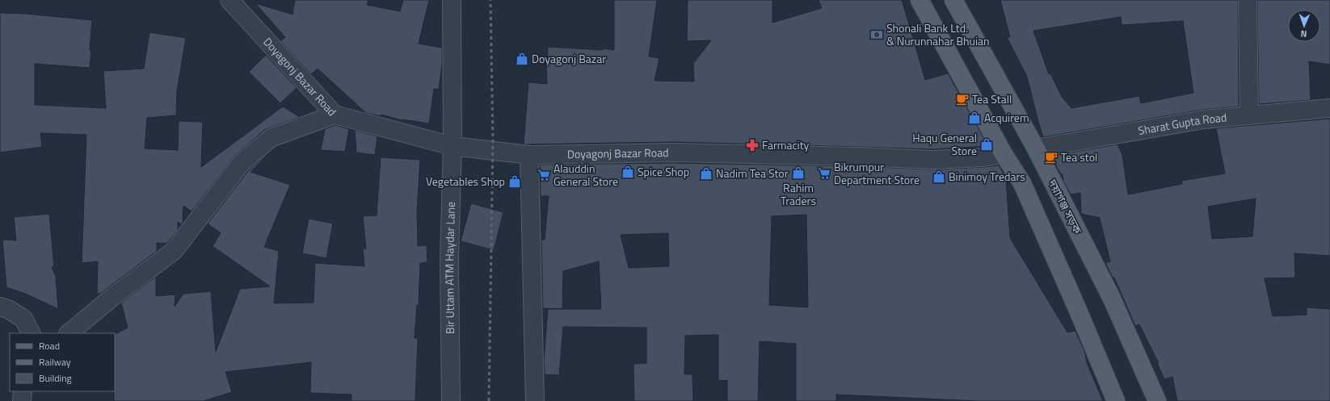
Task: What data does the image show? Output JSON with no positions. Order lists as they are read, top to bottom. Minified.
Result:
{"streets":{"main road":["দয়াগঞ্জ সড়ক"],"street":["Doyagonj Bazar Road","Sharat Gupta Road","Bir Uttam ATM Haydar Lane"]},"crossings":[["Doyagonj Bazar Road","Bir Uttam ATM Haydar Lane"],["Sharat Gupta Road","দয়াগঞ্জ সড়ক"]],"places":{"bank":["Shonali Bank Ltd. & Nurunnahar Bhuian"],"shop":["Doyagonj Bazar","Acquirem","Haqu General Store","Spice Shop","Rahim Traders","Nadim Tea Stor","Binimoy Tredars","Vegetables Shop"],"cafe":["Tea Stall","Tea stol"],"pharmacy":["Farmacity"],"supermarket":["Bikrumpur Department Store","Alauddin General Store"]},"legend":["Road","Railway","Building"],"north":"bottom"}
